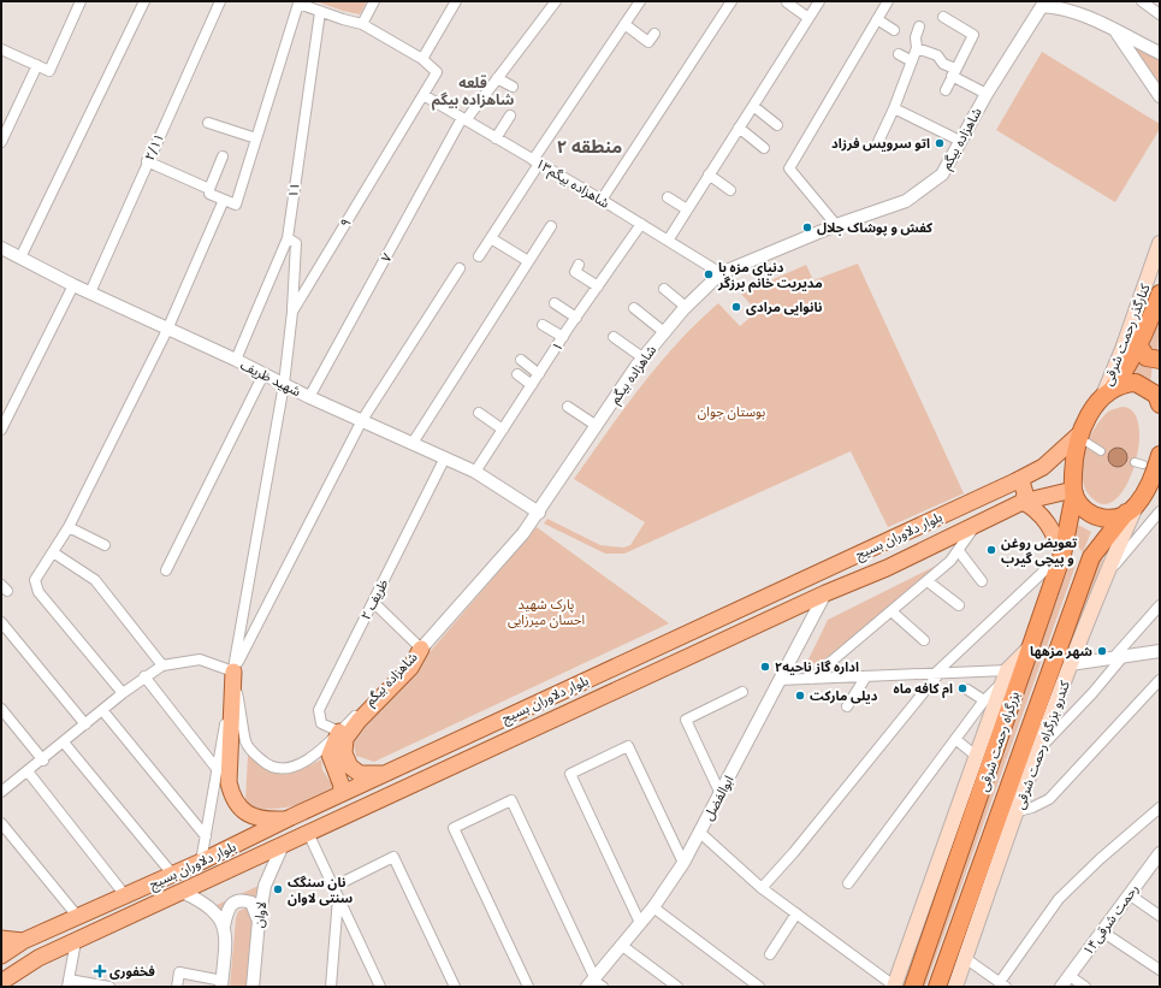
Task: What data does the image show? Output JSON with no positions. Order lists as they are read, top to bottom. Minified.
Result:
{"streets":{"highway":["بزرگراه رحمت شرقی"],"main road":["کنارگذر رحمت شرقی","بلوار دلاوران بسیج","کندرو بزرگراه رحمت شرقی"],"street":["شاهزاده بیگم","۲/۱۱","شاهزاده بیگم۱۳","۱۱","۹","۷","۱","شهید ظریف","ظریف ۲","ابوالفضل","لاوان","۱۴رحمت شرقی"]},"crossings":[["شاهزاده بیگم","شاهزاده بیگم۱۳"],["شاهزاده بیگم","۹"],["شاهزاده بیگم","شهید ظریف"],["شاهزاده بیگم","ظریف ۲"],["۲/۱۱","شهید ظریف"],["شاهزاده بیگم۱۳","۹"],["شاهزاده بیگم۱۳","۷"],["شاهزاده بیگم۱۳","۱"],["۱۱","شهید ظریف"],["۹","شهید ظریف"],["۹","بلوار دلاوران بسیج"],["۷","شهید ظریف"],["کنارگذر رحمت شرقی","بزرگراه رحمت شرقی"],["۱","شهید ظریف"],["شهید ظریف","ظریف ۲"],["بلوار دلاوران بسیج","بزرگراه رحمت شرقی"],["بلوار دلاوران بسیج","ابوالفضل"],["بلوار دلاوران بسیج","لاوان"],["بزرگراه رحمت شرقی","کندرو بزرگراه رحمت شرقی"]],"districts":["قلعه شاهزاده بیگم","منطقه ۲"],"parks":["بوستان جوان","پارک شهید احسان میرزایی"],"places":{"other":["اتو سرویس فرزاد","کفش و پوشاک جلال","دنیای مزه با مدیریت خانم برزگر","نانوایی مرادی","تعویض روغن و پیچی گیرب","شهر مزهها","اداره گاز ناحیه۲","ام کافه ماه","دیلی مارکت","نان سنگک سنتی لاوان"],"health":["فخفوری"]}}
